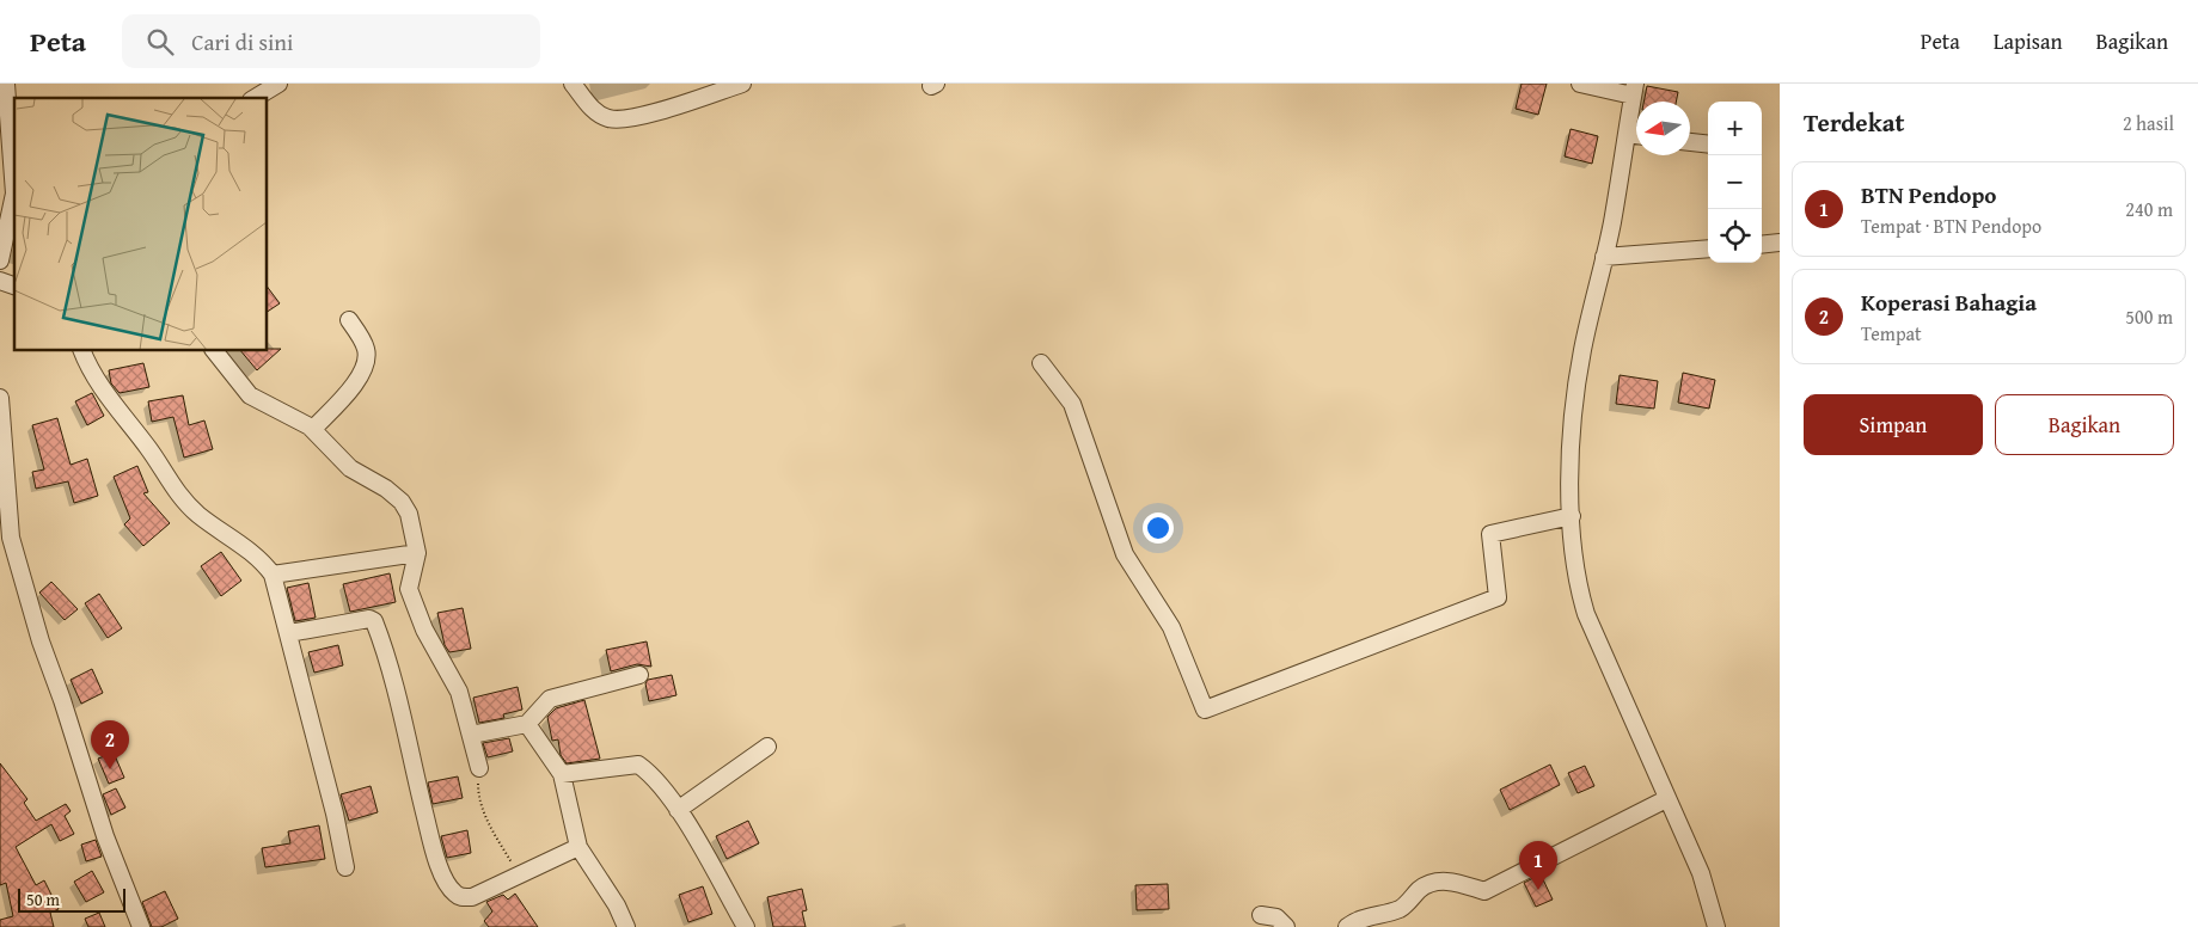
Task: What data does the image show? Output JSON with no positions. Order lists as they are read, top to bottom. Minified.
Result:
{"scale_bar":"50 m","north":"left","page":{"header":"Peta","search":"Cari di sini","nav":["Peta","Lapisan","Bagikan"],"heading":["Terdekat","2 hasil"],"map_buttons":["+","−"],"list":[{"mark":"1","name":"BTN Pendopo","note":"Tempat · BTN Pendopo","value":"240 m"},{"mark":"2","name":"Koperasi Bahagia","note":"Tempat","value":"500 m"}],"buttons":["Simpan","Bagikan"],"pins":["2","1"],"scale":"50 m"}}
